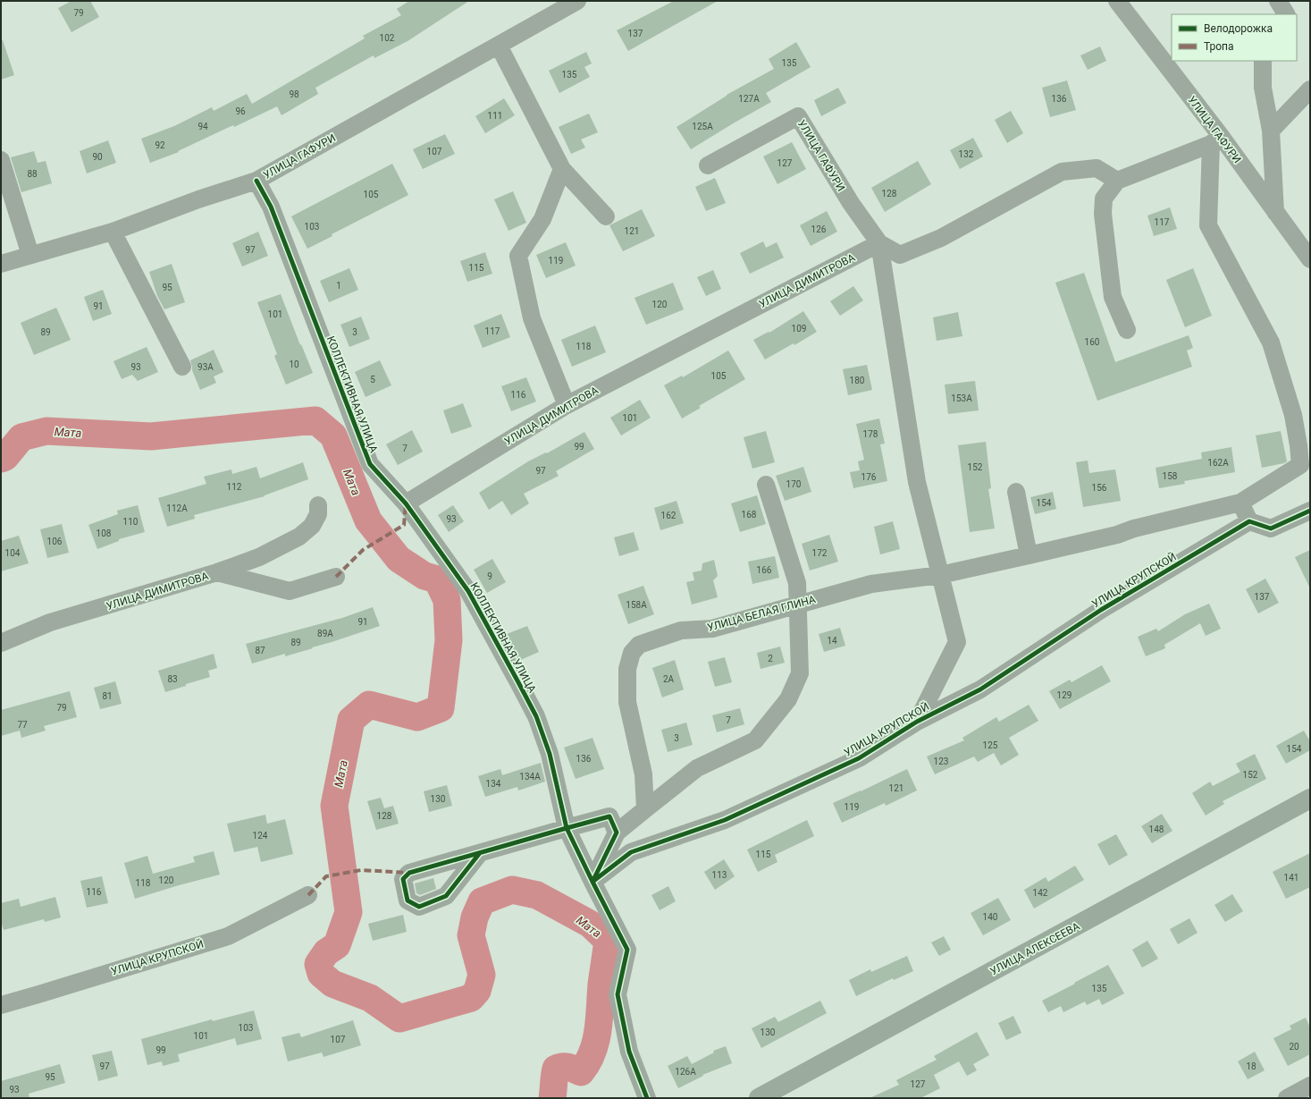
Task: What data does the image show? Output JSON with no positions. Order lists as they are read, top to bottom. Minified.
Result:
{"streets":{"main road":["УЛИЦА АЛЕКСЕЕВА"],"street":["УЛИЦА ГАФУРИ","УЛИЦА ДИМИТРОВА","КОЛЛЕКТИВНАЯ УЛИЦА","УЛИЦА КРУПСКОЙ","УЛИЦА БЕЛАЯ ГЛИНА"]},"crossings":[["УЛИЦА ГАФУРИ","УЛИЦА ДИМИТРОВА"],["УЛИЦА ГАФУРИ","КОЛЛЕКТИВНАЯ УЛИЦА"],["УЛИЦА ДИМИТРОВА","КОЛЛЕКТИВНАЯ УЛИЦА"]],"water":["Мата"],"house_numbers":["79","137","102","135","135","98","127А","136","96","111","94","125А","92","107","132","90","127","88","128","105","117","103","126","121","97","119","115","1","95","120","91","101","109","117","89","3","160","118","10","93","93А","105","5","180","116","153А","101","178","99","7","162А","152","97","158","176","170","112","156","154","112А","168","162","93","110","108","106","104","172","166","9","137","158А","91","89А","14","89","87","2","83","2А","129","81","79","7","77","3","125","154","136","123","152","134А","134","121","130","119","128","148","124","115","113","141","120","118","116","142","140","135","103","130","101","107","20","99","97","18","126А","95","127","93"],"legend":["Велодорожка","Тропа"]}
